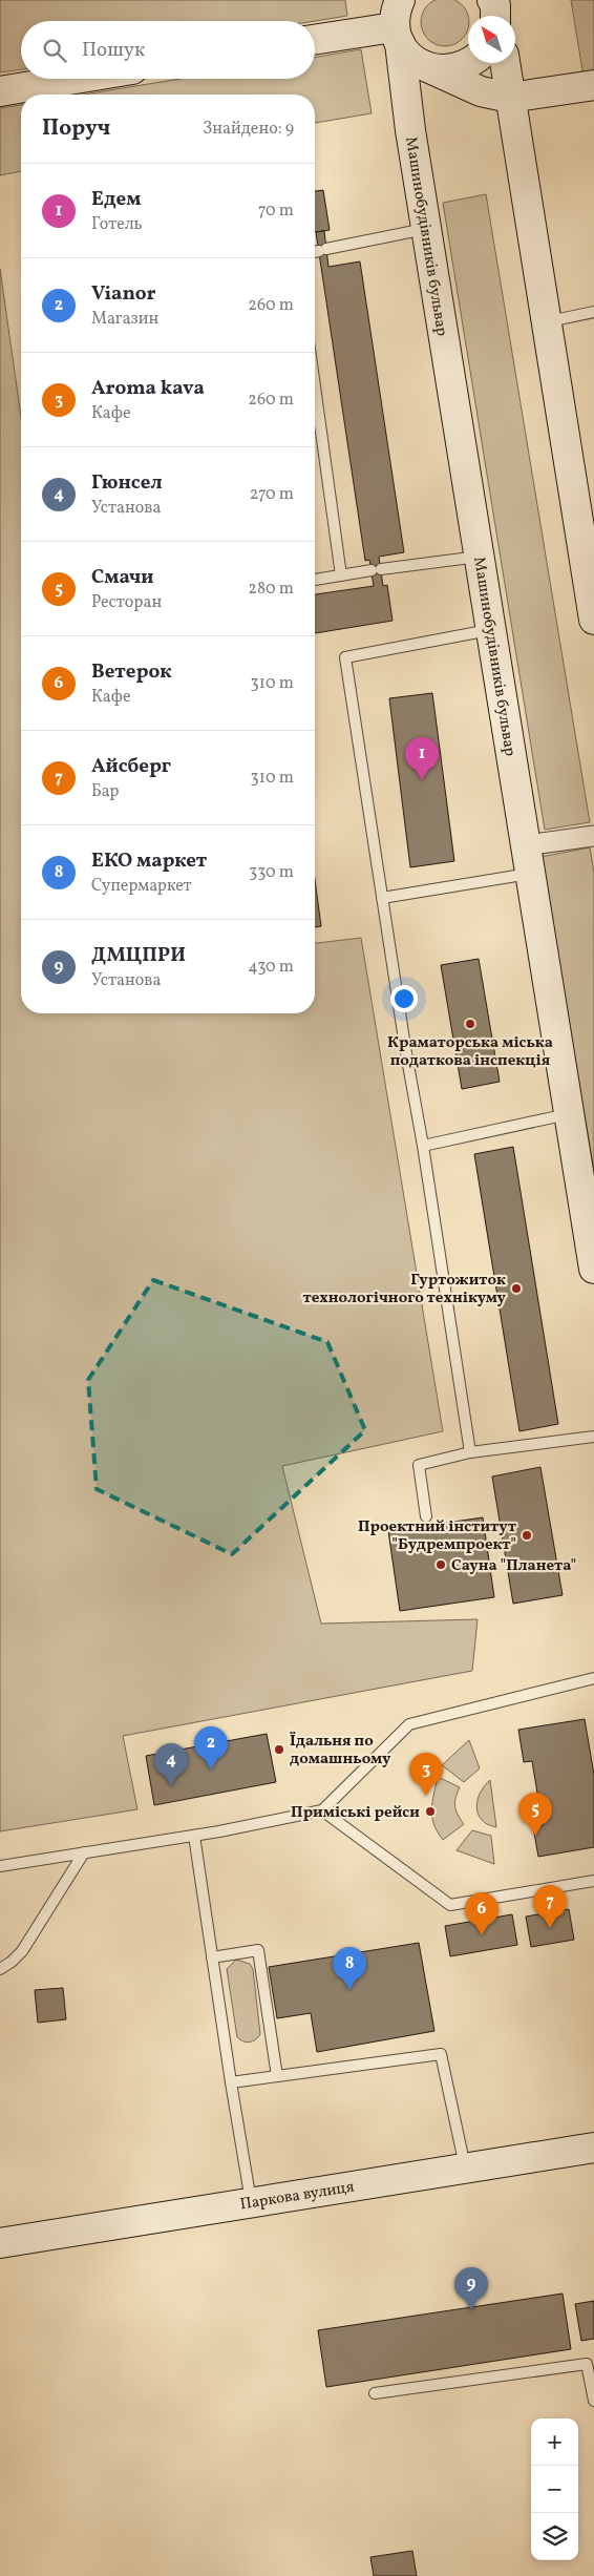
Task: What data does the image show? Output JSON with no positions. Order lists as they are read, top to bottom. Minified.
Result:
{"streets":{"street":["Машинобудівників бульвар","Паркова вулиця"]},"places":["Краматорська міська податкова інспекція","Гуртожиток технологічного технікуму","Проектний інститут \"Будремпроект\"","Сауна \"Планета\"","Їдальня по домашньому","Приміські рейси"],"north":"top left","page":{"search":"Пошук","heading":["Поруч","Знайдено: 9"],"list":[{"mark":"1","name":"Едем","note":"Готель","value":"70 m"},{"mark":"2","name":"Vianor","note":"Магазин","value":"260 m"},{"mark":"3","name":"Aroma kava","note":"Кафе","value":"260 m"},{"mark":"4","name":"Гюнсел","note":"Установа","value":"270 m"},{"mark":"5","name":"Смачи","note":"Ресторан","value":"280 m"},{"mark":"6","name":"Ветерок","note":"Кафе","value":"310 m"},{"mark":"7","name":"Айсберг","note":"Бар","value":"310 m"},{"mark":"8","name":"ЕКО маркет","note":"Супермаркет","value":"330 m"},{"mark":"9","name":"ДМЦПРИ","note":"Установа","value":"430 m"}],"pins":["1","2","4","3","5","7","6","8","9"],"map_buttons":["+","−"]}}
